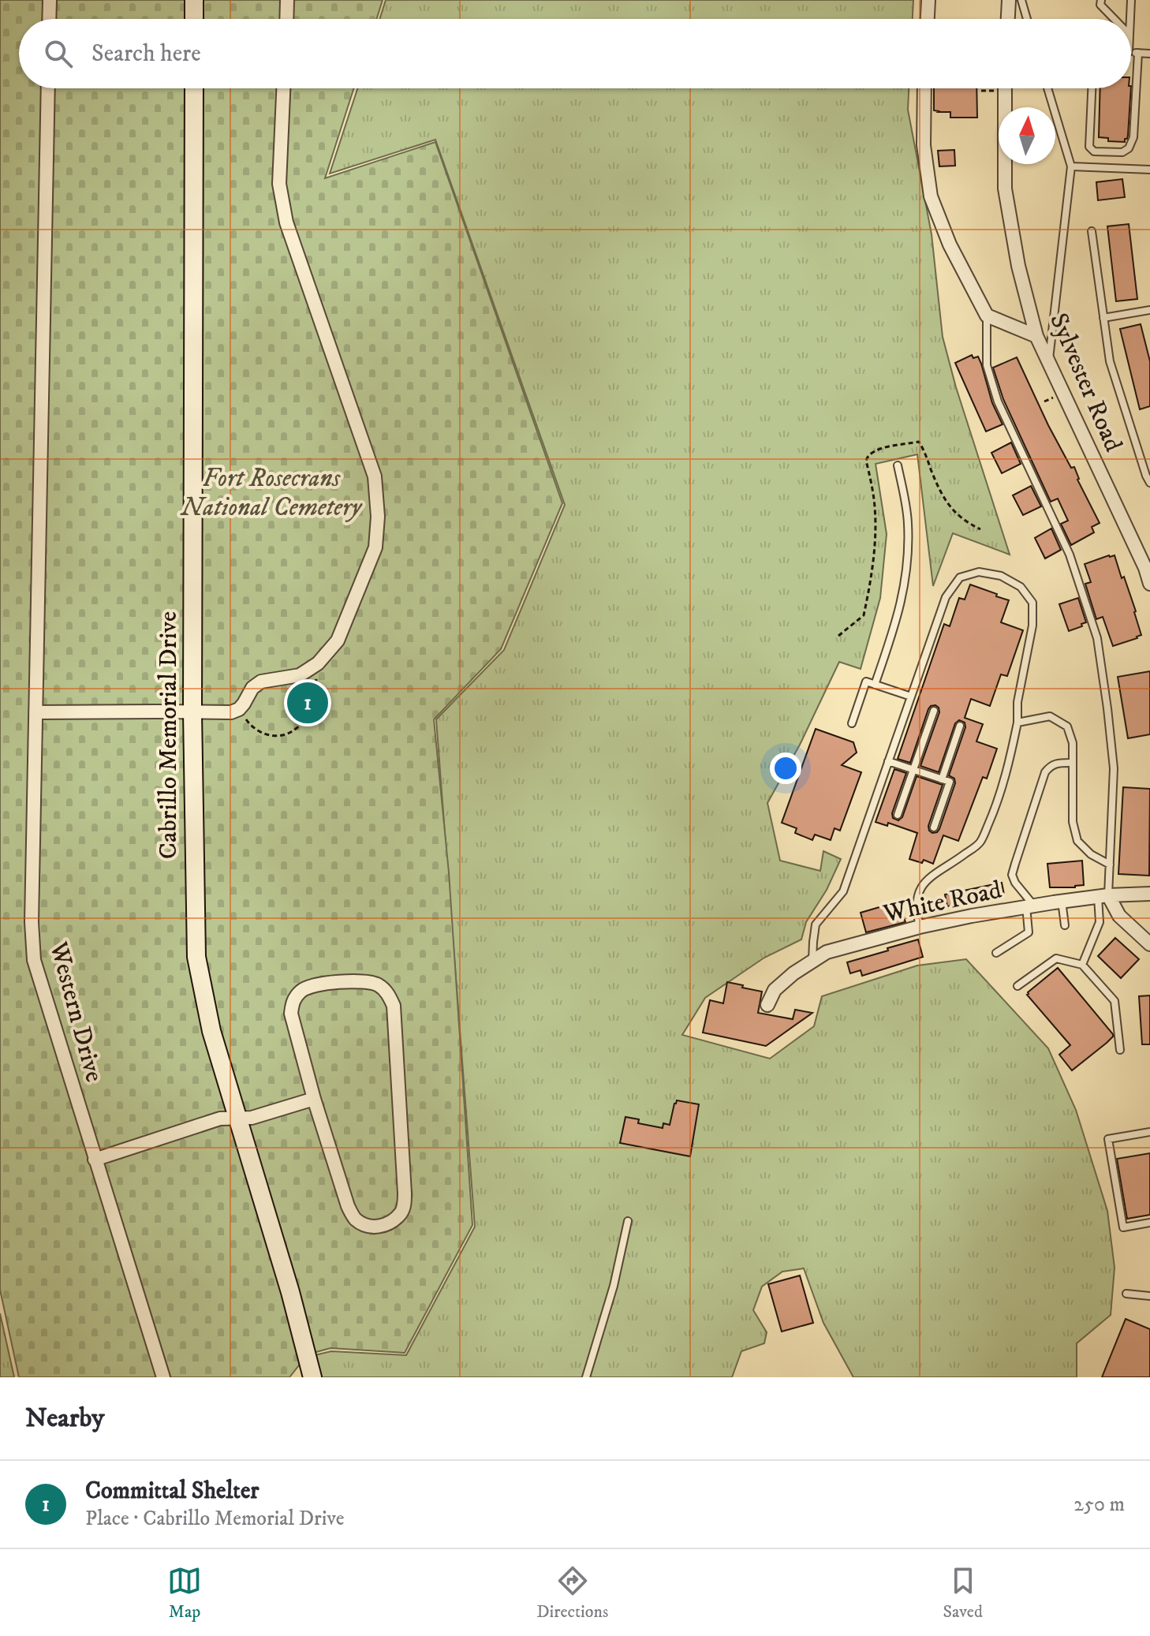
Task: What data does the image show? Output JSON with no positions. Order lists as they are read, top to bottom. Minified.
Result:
{"streets":{"main road":["Cabrillo Memorial Drive"],"street":["Sylvester Road","White Road","Western Drive"]},"parks":["Fort Rosecrans National Cemetery"],"north":"top","page":{"search":"Search here","pins":"1","heading":"Nearby","list":[{"mark":"1","name":"Committal Shelter","note":"Place · Cabrillo Memorial Drive","value":"250 m"}],"nav":["Map","Directions","Saved"]}}
